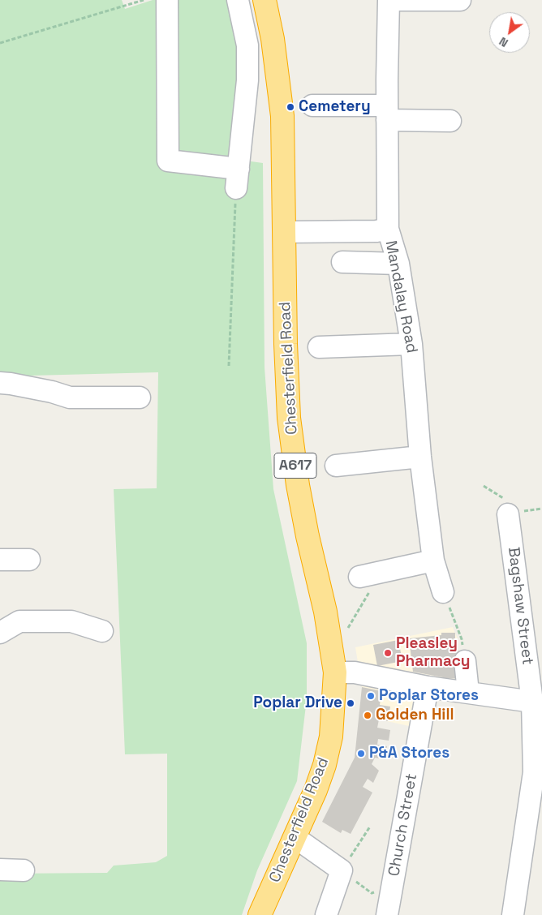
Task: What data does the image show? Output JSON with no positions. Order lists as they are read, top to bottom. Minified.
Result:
{"streets":{"highway":["Chesterfield Road","A617"],"street":["Mandalay Road","Bagshaw Street","Church Street"]},"places":["Cemetery","Pleasley Pharmacy","Poplar Stores","Poplar Drive","Golden Hill","P&A Stores"],"north":"bottom left"}
